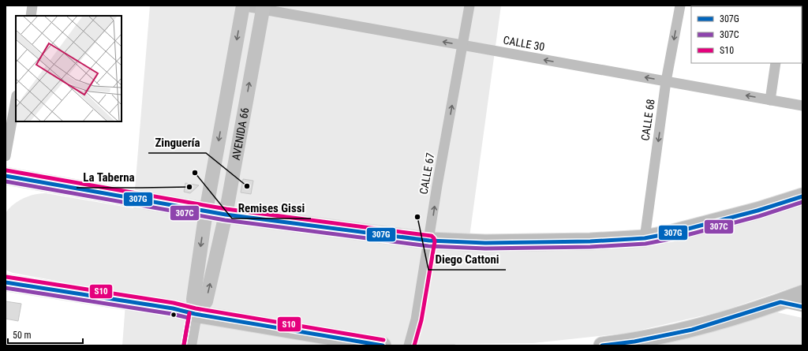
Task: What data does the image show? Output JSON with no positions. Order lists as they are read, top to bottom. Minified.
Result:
{"streets":{"main road":["AVENIDA 66"],"street":["CALLE 30","CALLE 68","CALLE 67"]},"crossings":[["CALLE 30","CALLE 68"],["CALLE 30","AVENIDA 66"],["CALLE 30","CALLE 67"]],"one_way":["CALLE 30","CALLE 68","CALLE 67"],"places":["Remises Gissi","Zinguería","La Taberna","Diego Cattoni"],"lines":["transit line S10","transit line 307G","transit line 307C"],"legend":["307G","307C","S10"],"scale_bar":"50 m"}
